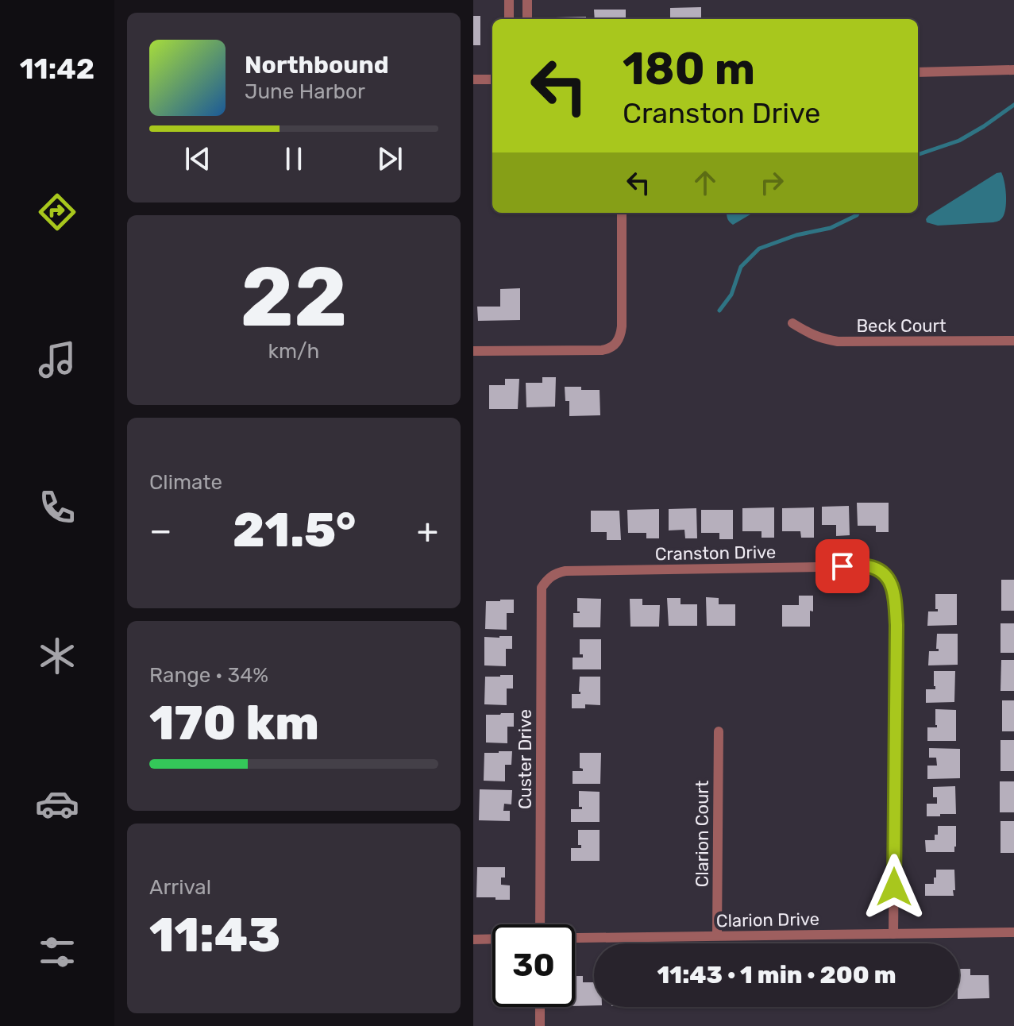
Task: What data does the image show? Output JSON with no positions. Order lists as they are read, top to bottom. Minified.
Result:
{"streets":{"street":["Beck Court","Cranston Drive","Custer Drive","Clarion Court","Clarion Drive"]},"crossings":[["Cranston Drive","Custer Drive"],["Cranston Drive","Clarion Drive"],["Clarion Court","Clarion Drive"]],"page":{"tabs":"11:42","turn":["180 m","Cranston Drive"],"song":["Northbound","June Harbor"],"tile":[["22","km/h"],"Climate",["Range · 34%","170 km"],["Arrival","11:43"]],"heat":["−","21.5°","+"],"limit":"30","trip":"11:43 · 1 min · 200 m"}}
